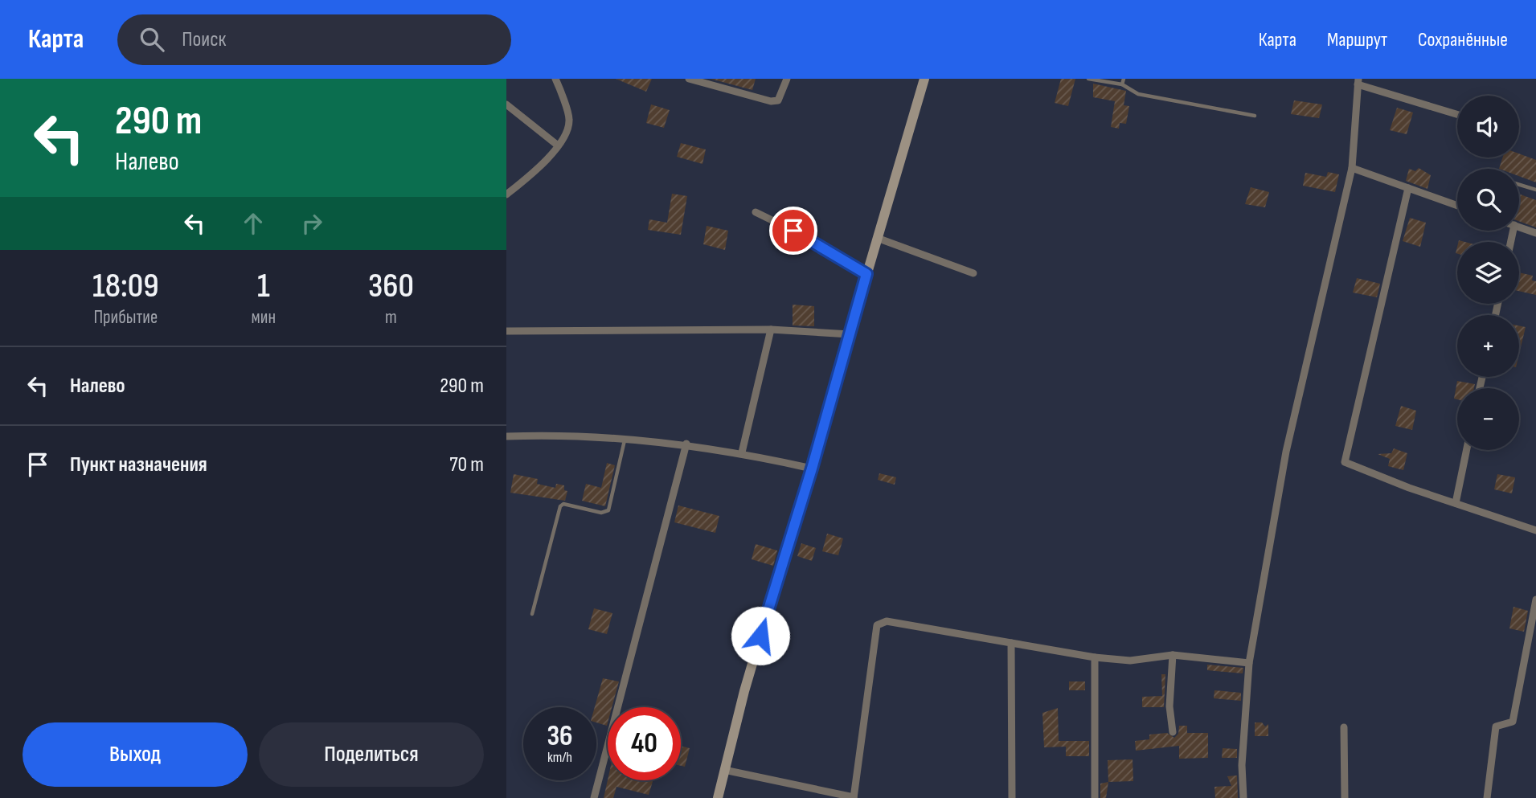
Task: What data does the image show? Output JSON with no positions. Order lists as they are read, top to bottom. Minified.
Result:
{"page":{"header":"Карта","search":"Поиск","nav":["Карта","Маршрут","Сохранённые"],"turn":["290 m","Налево"],"map_buttons":["+","−"],"eta":["18:09","Прибытие","1","мин","360","m"],"list":[{"name":"Налево","value":"290 m"},{"name":"Пункт назначения","value":"70 m"}],"speed":"36 km/h","limit":"40","buttons":["Выход","Поделиться"]}}
